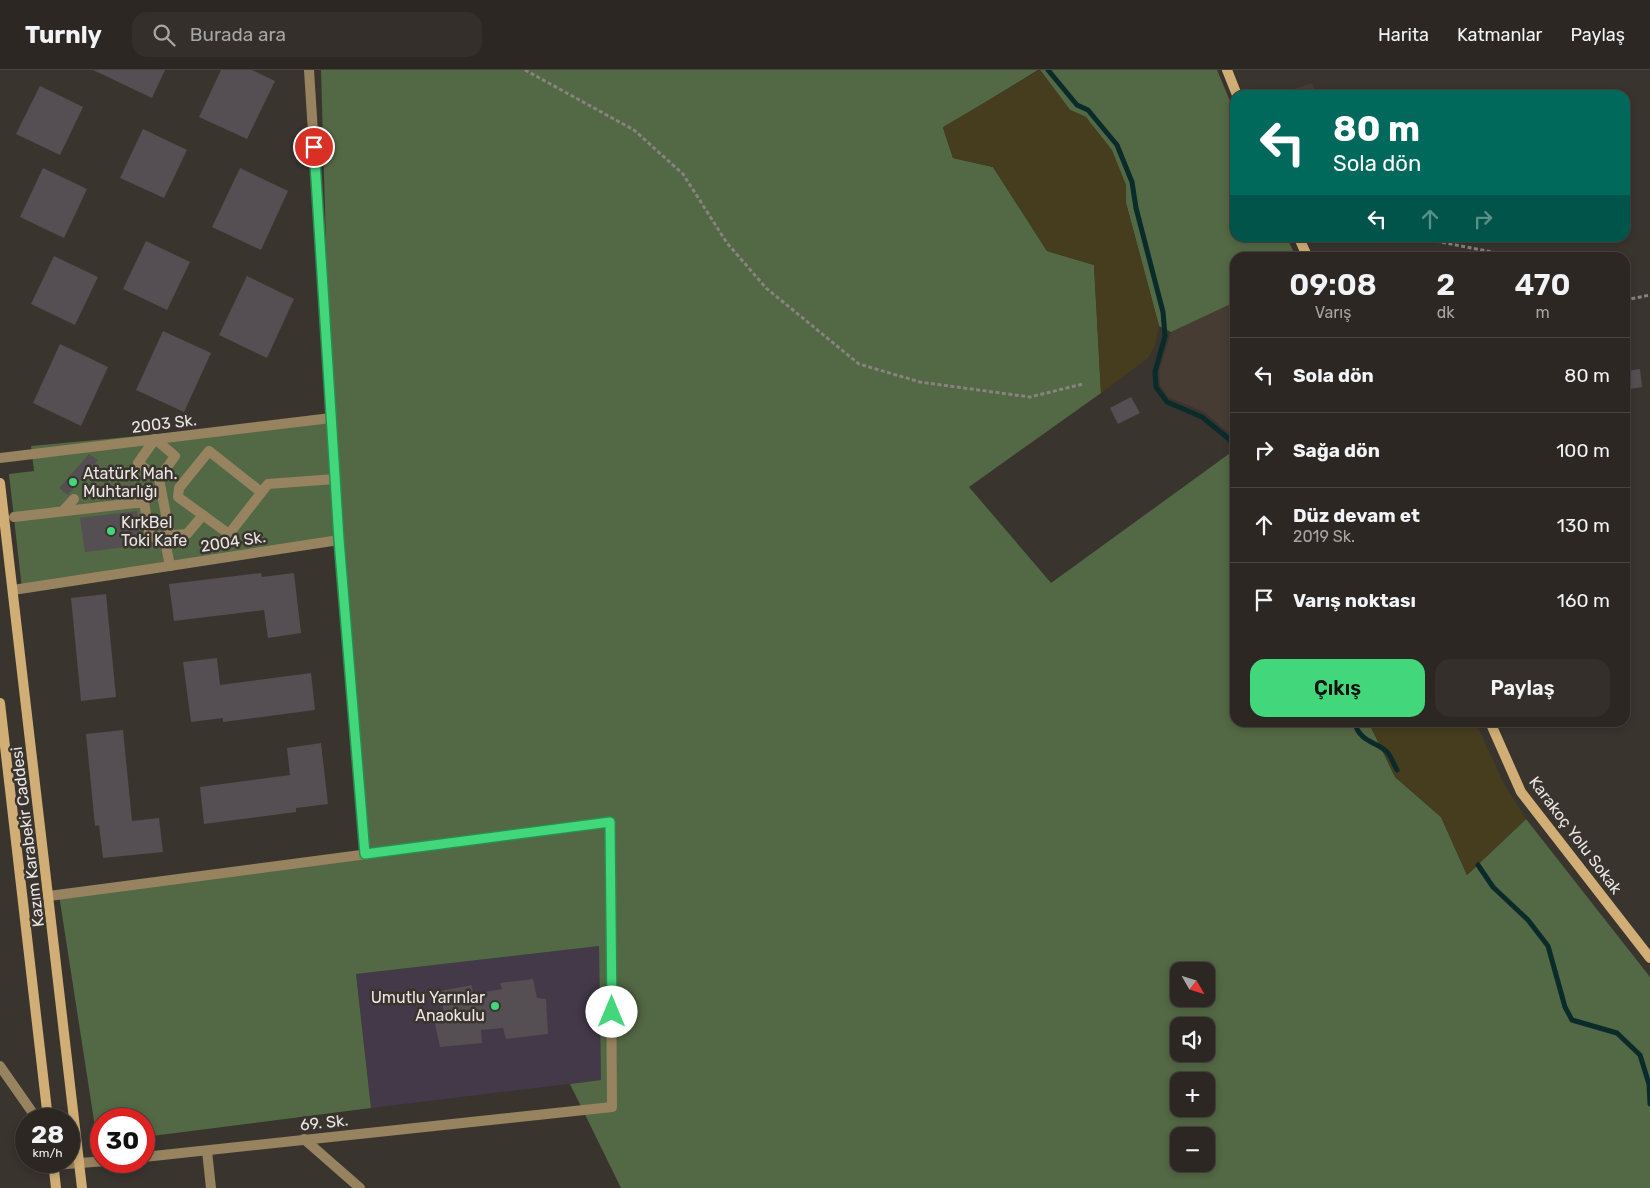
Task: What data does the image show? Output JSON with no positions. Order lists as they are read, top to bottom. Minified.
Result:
{"streets":{"street":["2003 Sk.","2004 Sk.","Karakoç Yolu Sokak","Kazım Karabekir Caddesi","69. Sk."]},"crossings":[["2004 Sk.","Kazım Karabekir Caddesi"]],"places":["Atatürk Mah. Muhtarlığı","KırkBel Toki Kafe","Umutlu Yarınlar Anaokulu"],"north":"bottom right","page":{"header":"Turnly","search":"Burada ara","nav":["Harita","Katmanlar","Paylaş"],"turn":["80 m","Sola dön"],"eta":["09:08","Varış","2","dk","470","m"],"list":[{"name":"Sola dön","value":"80 m"},{"name":"Sağa dön","value":"100 m"},{"name":"Düz devam et","note":"2019 Sk.","value":"130 m"},{"name":"Varış noktası","value":"160 m"}],"buttons":["Çıkış","Paylaş"],"map_buttons":["+","−"],"speed":"28 km/h","limit":"30"}}
